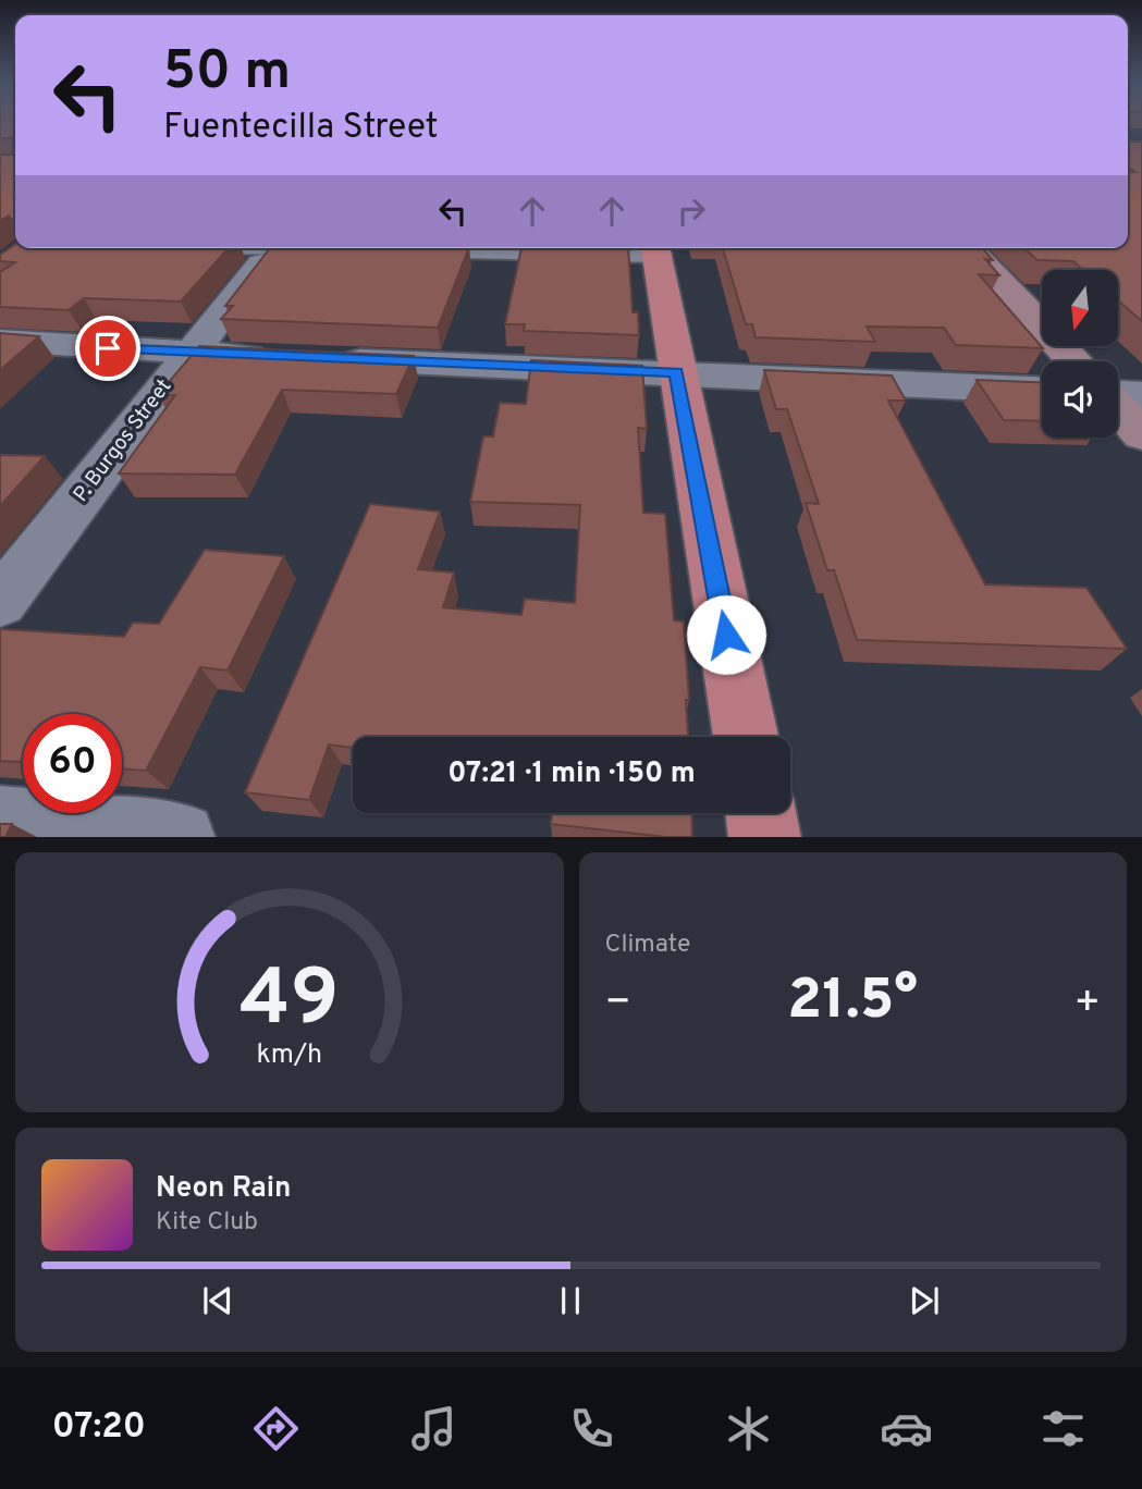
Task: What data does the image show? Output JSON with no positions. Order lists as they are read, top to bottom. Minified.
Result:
{"streets":{"street":["P. Burgos Street"]},"north":"bottom","page":{"turn":["50 m","Fuentecilla Street"],"limit":"60","trip":"07:21 · 1 min · 150 m","tile":"Climate","heat":["−","21.5°","+"],"song":["Neon Rain","Kite Club"],"tabs":"07:20","gauge":["49","km/h"]}}
